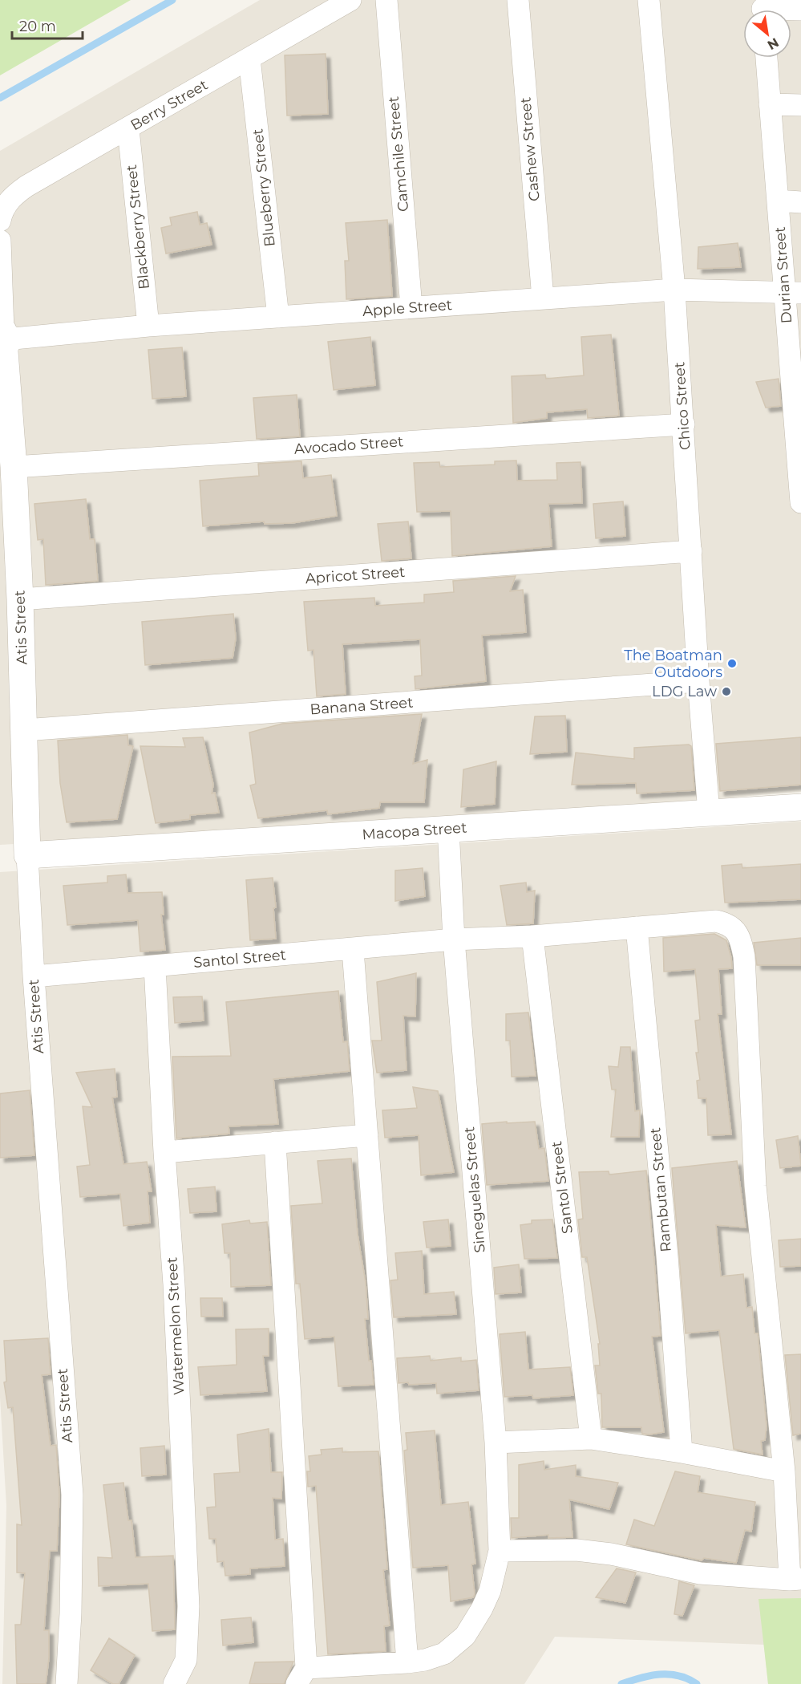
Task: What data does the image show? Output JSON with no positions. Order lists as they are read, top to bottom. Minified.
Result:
{"streets":{"street":["Berry Street","Cashew Street","Camchile Street","Blueberry Street","Blackberry Street","Durian Street","Apple Street","Chico Street","Avocado Street","Apricot Street","Atis Street","Banana Street","Macopa Street","Santol Street","Sineguelas Street","Rambutan Street","Watermelon Street"]},"crossings":[["Berry Street","Blueberry Street"],["Berry Street","Blackberry Street"],["Cashew Street","Apple Street"],["Camchile Street","Apple Street"],["Blueberry Street","Apple Street"],["Blackberry Street","Apple Street"],["Durian Street","Apple Street"],["Apple Street","Chico Street"],["Apple Street","Atis Street"],["Chico Street","Avocado Street"],["Chico Street","Apricot Street"],["Chico Street","Banana Street"],["Chico Street","Macopa Street"],["Avocado Street","Atis Street"],["Apricot Street","Atis Street"],["Atis Street","Banana Street"],["Atis Street","Macopa Street"],["Atis Street","Santol Street"],["Macopa Street","Sineguelas Street"],["Santol Street","Sineguelas Street"],["Santol Street","Rambutan Street"],["Santol Street","Watermelon Street"]],"places":["The Boatman Outdoors","LDG Law"],"scale_bar":"20 m","north":"bottom right"}
